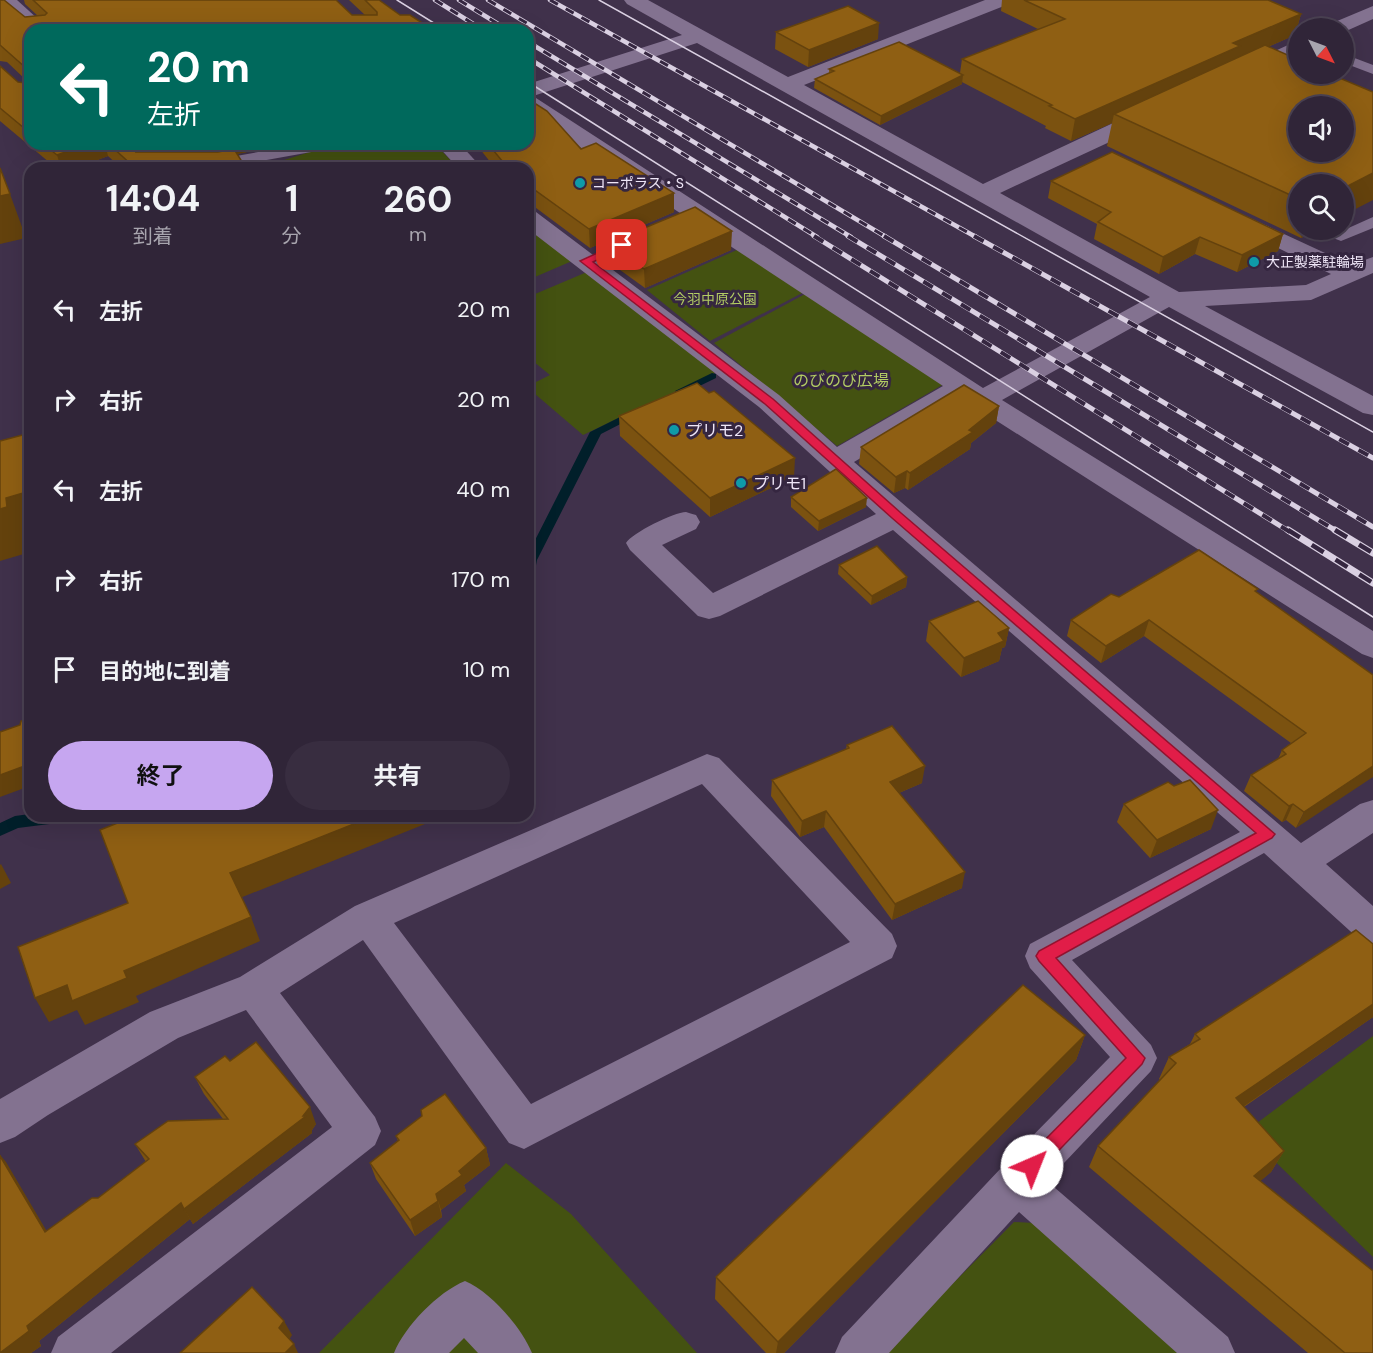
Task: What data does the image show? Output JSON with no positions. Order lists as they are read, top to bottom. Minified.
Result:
{"parks":["今羽中原公園","のびのび広場"],"places":["コーポラス・S","大正製薬駐輪場","プリモ2","プリモ1"],"north":"bottom right","page":{"turn":["20 m","左折"],"eta":["14:04","到着","1","分","260","m"],"list":[{"name":"左折","value":"20 m"},{"name":"右折","value":"20 m"},{"name":"左折","value":"40 m"},{"name":"右折","value":"170 m"},{"name":"目的地に到着","value":"10 m"}],"buttons":["終了","共有"]}}
